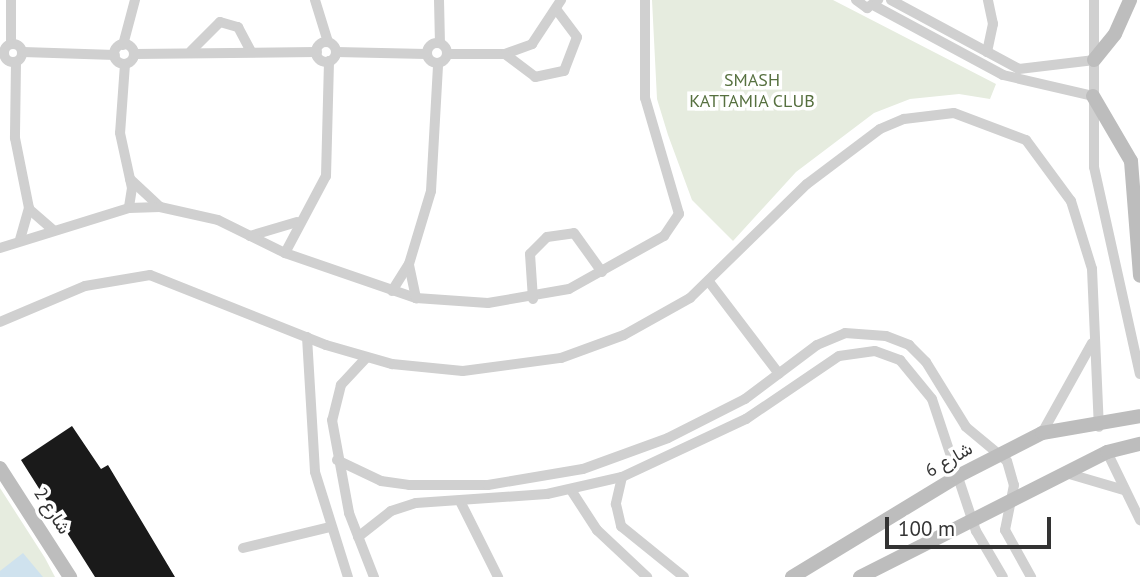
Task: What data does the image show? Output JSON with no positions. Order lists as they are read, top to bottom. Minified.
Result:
{"streets":{"street":["شارع 6","شارع 2"]},"parks":["SMASH KATTAMIA CLUB"],"scale_bar":"100 m"}
